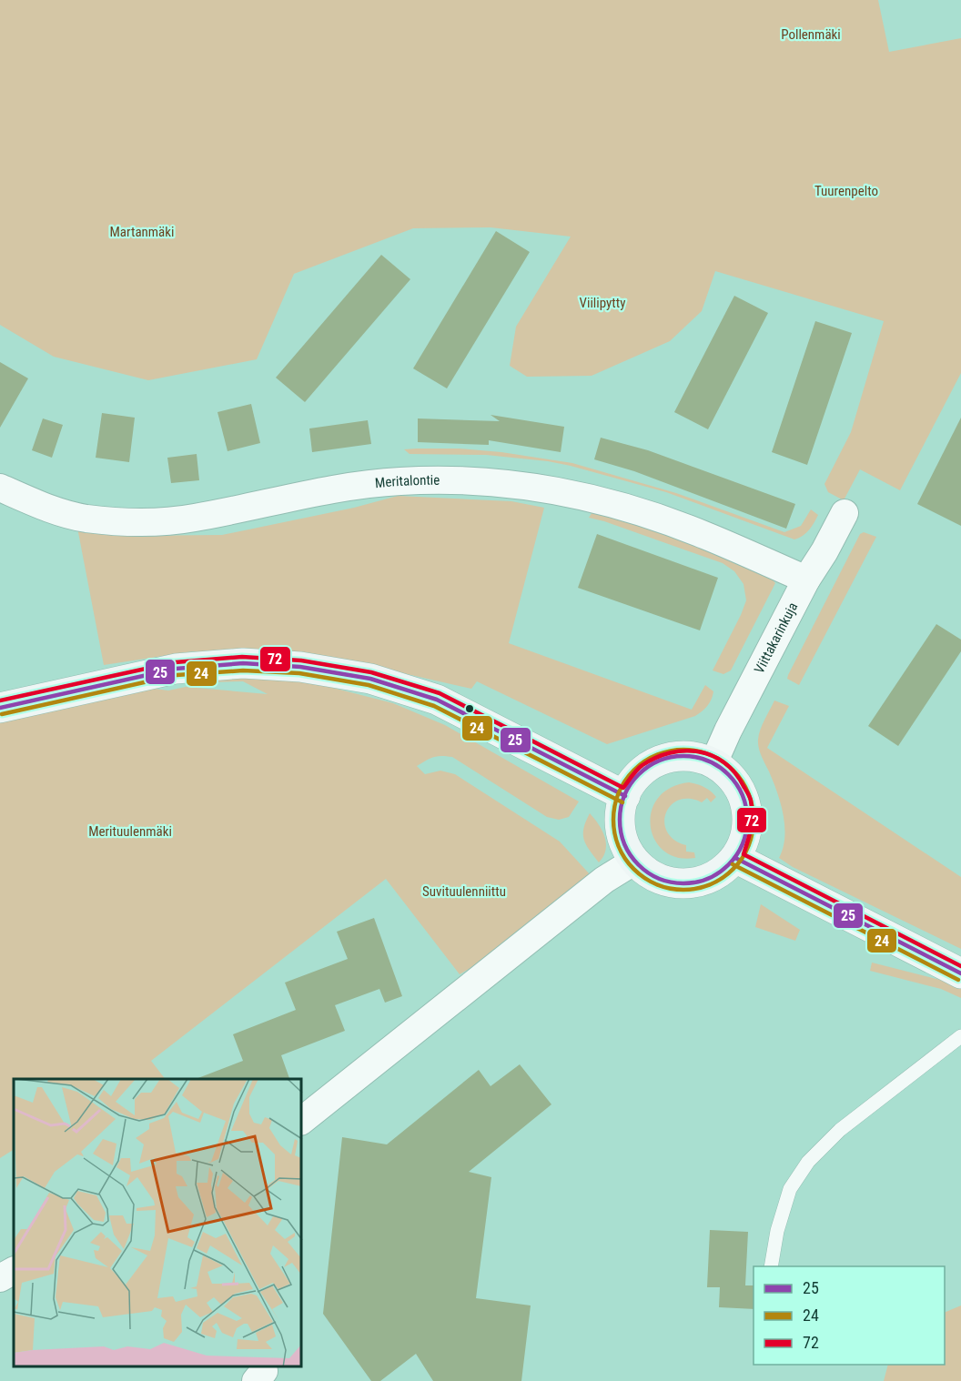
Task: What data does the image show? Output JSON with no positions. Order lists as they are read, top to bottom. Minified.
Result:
{"streets":{"street":["Meritalontie","Viittakarinkuja"]},"crossings":[["Meritalontie","Viittakarinkuja"]],"parks":["Pollenmäki","Tuurenpelto","Martanmäki","Viilipytty","Merituulenmäki","Suvituulenniittu"],"lines":["transit line 72","transit line 25","transit line 24"],"legend":["25","24","72"]}
